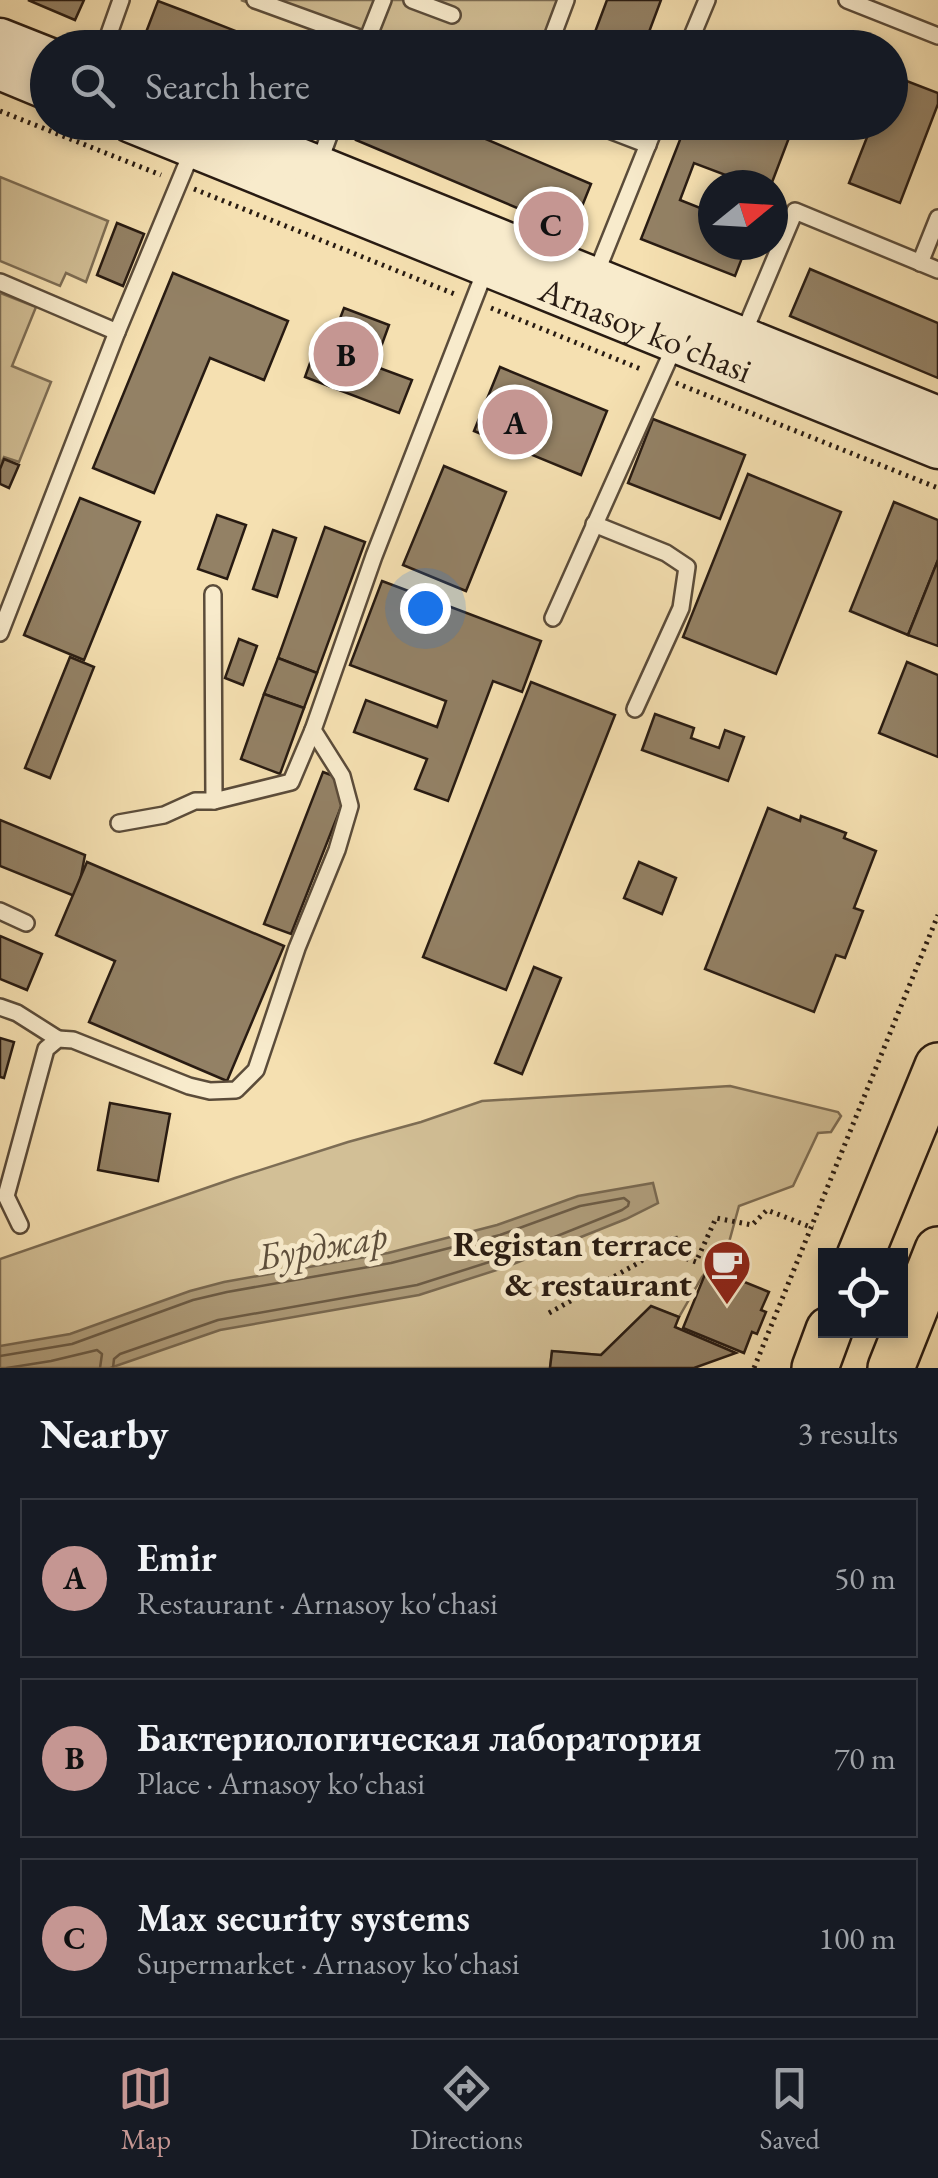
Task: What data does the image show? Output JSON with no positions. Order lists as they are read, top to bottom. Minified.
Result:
{"streets":{"main road":["Arnasoy ko'chasi"]},"water":["Бурджар"],"places":{"cafe":["Registan terrace & restaurant"]},"north":"right","page":{"search":"Search here","pins":["C","B","A"],"heading":["Nearby","3 results"],"list":[{"mark":"A","name":"Emir","note":"Restaurant · Arnasoy ko'chasi","value":"50 m"},{"mark":"B","name":"Бактериологическая лаборатория","note":"Place · Arnasoy ko'chasi","value":"70 m"},{"mark":"C","name":"Max security systems","note":"Supermarket · Arnasoy ko'chasi","value":"100 m"}],"nav":["Map","Directions","Saved"]}}
